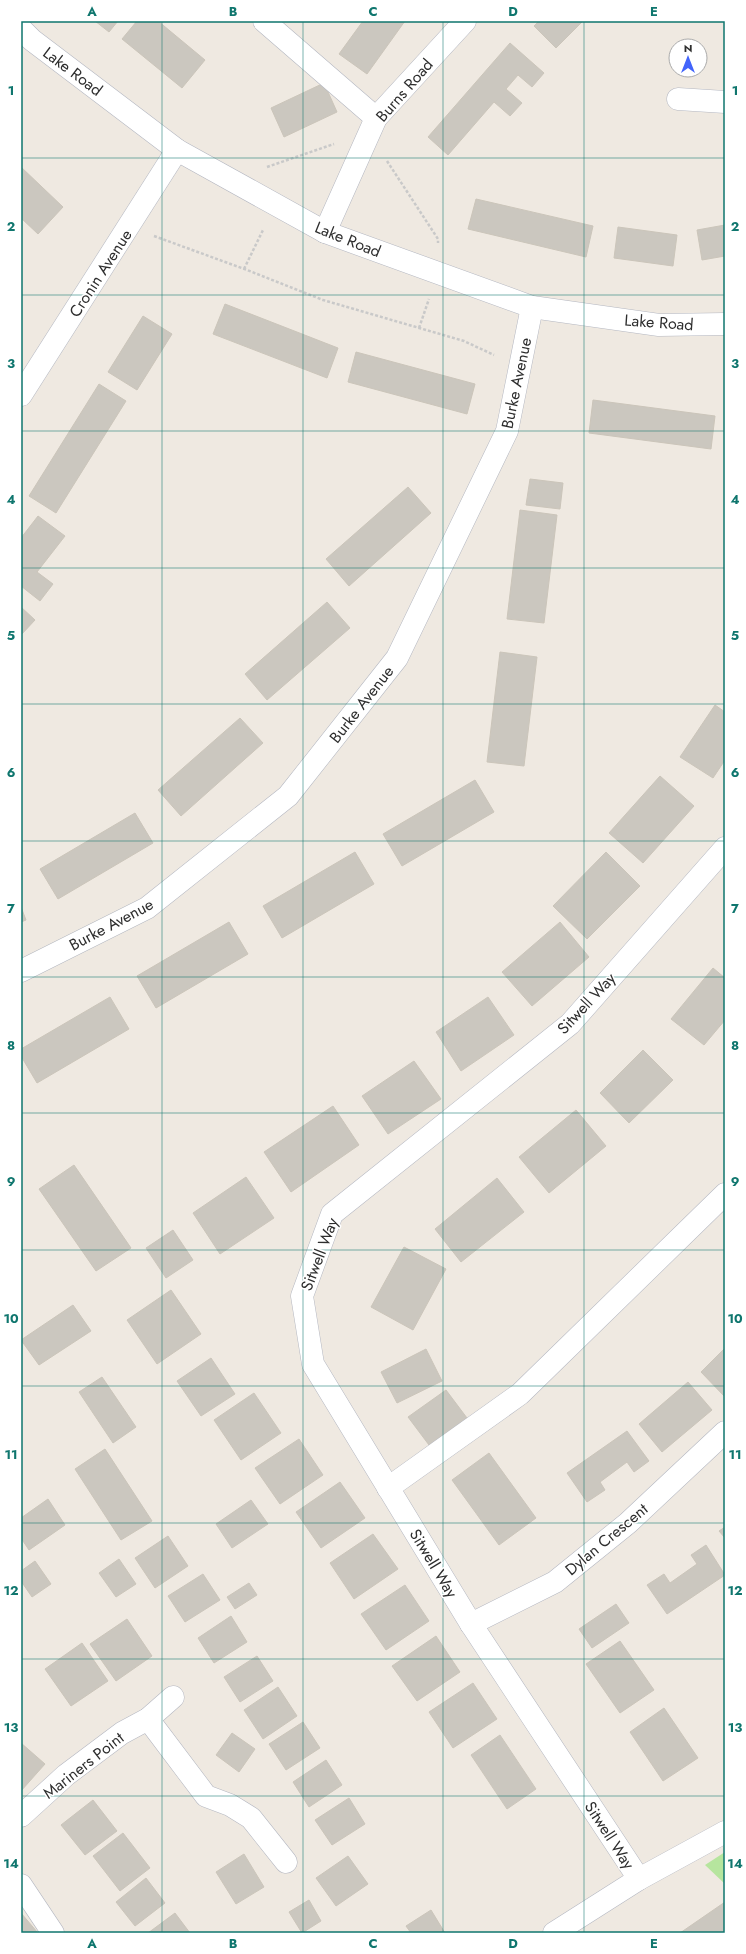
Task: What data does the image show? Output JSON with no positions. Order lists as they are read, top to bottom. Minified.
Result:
{"streets":{"street":["Lake Road","Burns Road","Cronin Avenue","Burke Avenue","Sitwell Way","Dylan Crescent","Mariners Point"]},"crossings":[["Lake Road","Burns Road"],["Lake Road","Cronin Avenue"],["Lake Road","Burke Avenue"],["Sitwell Way","Dylan Crescent"]],"north":"top","grid":{"columns":["A","B","C","D","E"],"rows":["1","2","3","4","5","6","7","8","9","10","11","12","13","14"]}}
